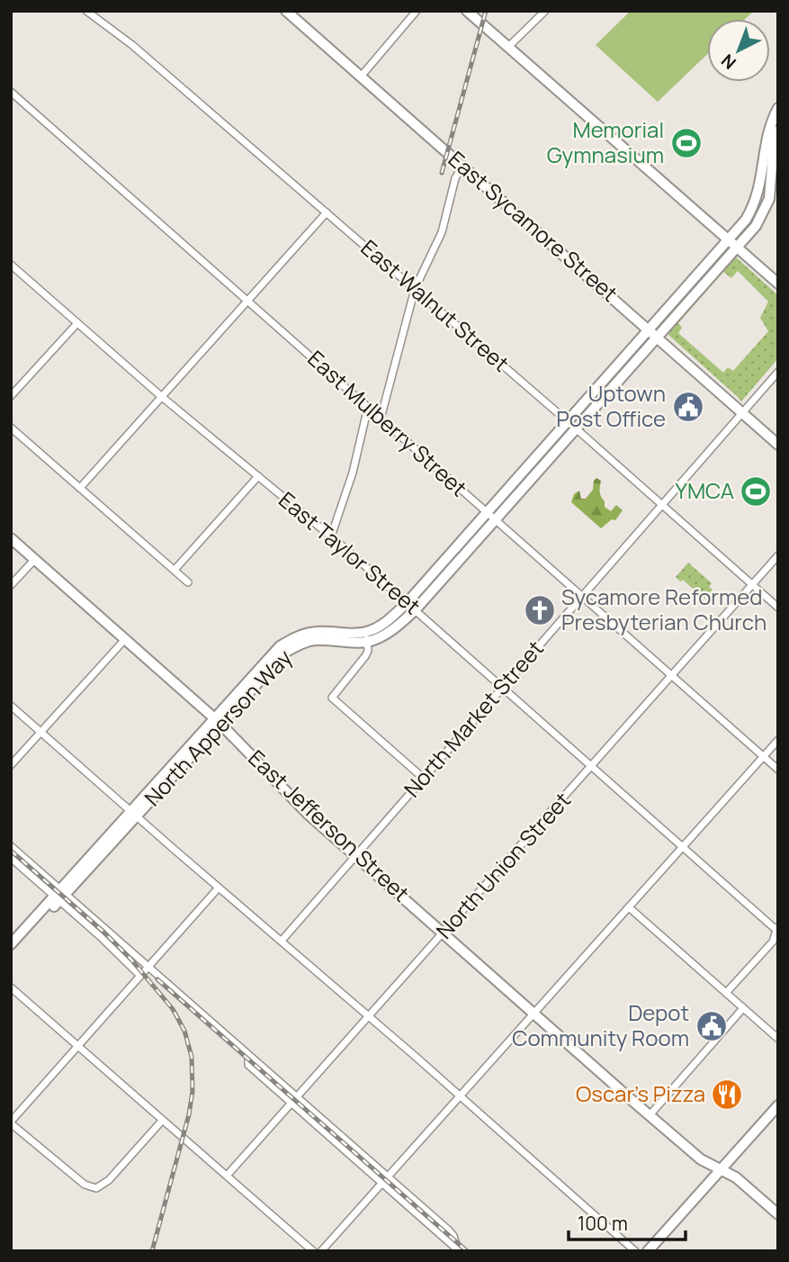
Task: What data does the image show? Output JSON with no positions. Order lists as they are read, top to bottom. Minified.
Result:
{"streets":{"main road":["East Sycamore Street","North Apperson Way","East Jefferson Street"],"street":["East Walnut Street","East Mulberry Street","East Taylor Street","North Market Street","North Union Street"]},"crossings":[["East Sycamore Street","North Market Street"],["East Sycamore Street","North Apperson Way"],["East Walnut Street","North Market Street"],["East Walnut Street","North Apperson Way"],["East Walnut Street","North Union Street"],["East Mulberry Street","North Market Street"],["East Mulberry Street","North Apperson Way"],["East Mulberry Street","North Union Street"],["East Taylor Street","North Market Street"],["East Taylor Street","North Apperson Way"],["East Taylor Street","North Union Street"],["North Market Street","East Jefferson Street"],["North Apperson Way","East Jefferson Street"],["East Jefferson Street","North Union Street"]],"places":{"sports":["Memorial Gymnasium","YMCA"],"public building":["Uptown Post Office","Depot Community Room"],"church":["Sycamore Reformed Presbyterian Church"],"restaurant":["Oscar's Pizza"]},"scale_bar":"100 m","north":"bottom left"}
